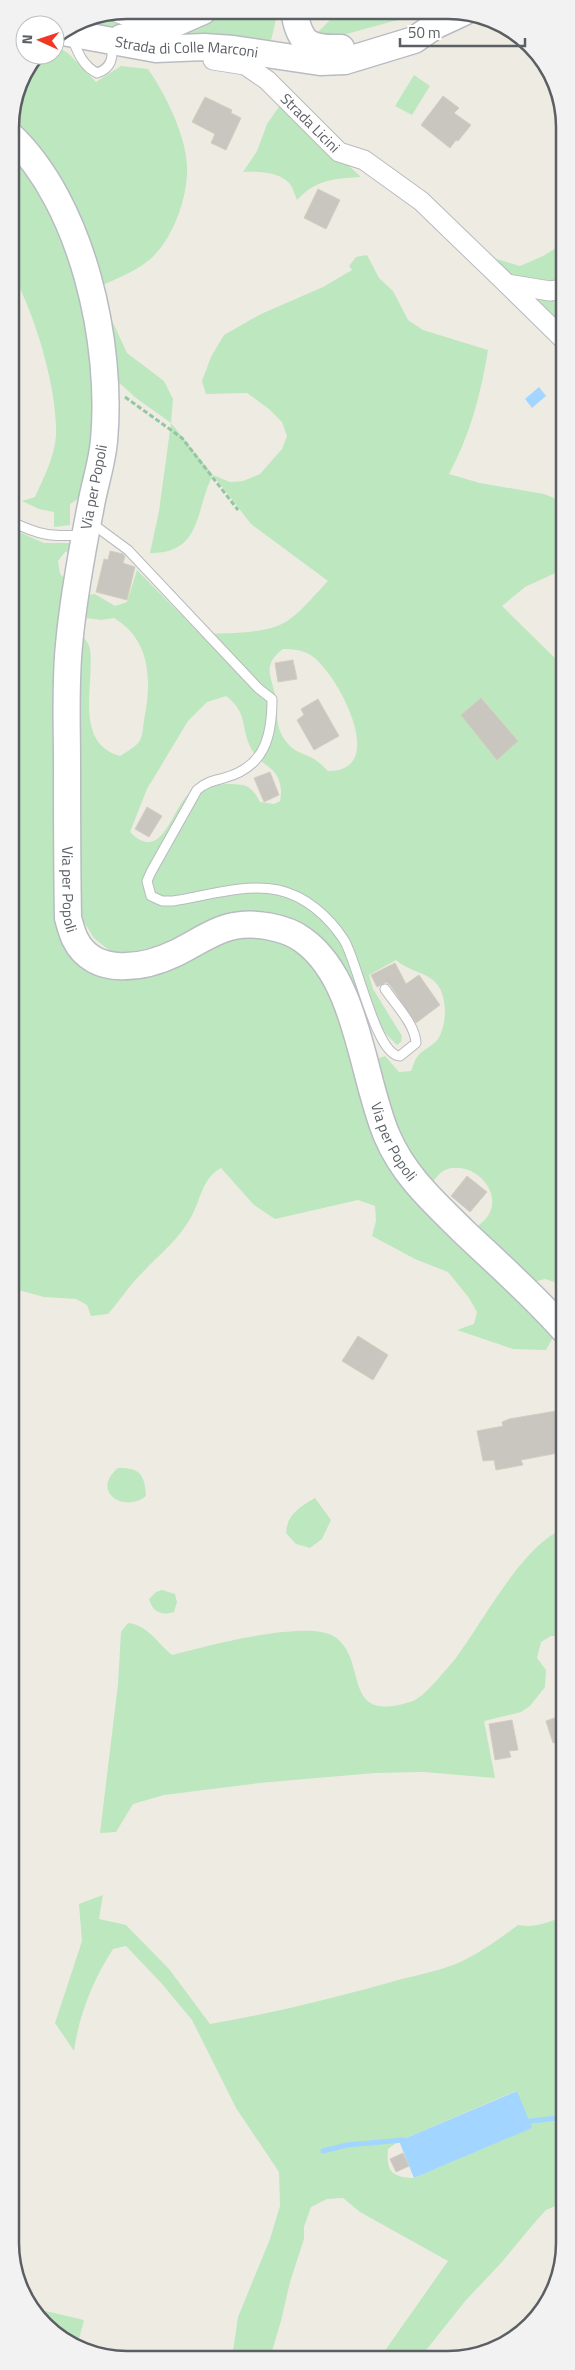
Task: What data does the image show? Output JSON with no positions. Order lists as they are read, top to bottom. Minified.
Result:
{"streets":{"main road":["Strada di Colle Marconi","Via per Popoli"],"street":["Strada Licini"]},"crossings":[["Strada di Colle Marconi","Strada Licini"]],"scale_bar":"50 m","north":"left"}
